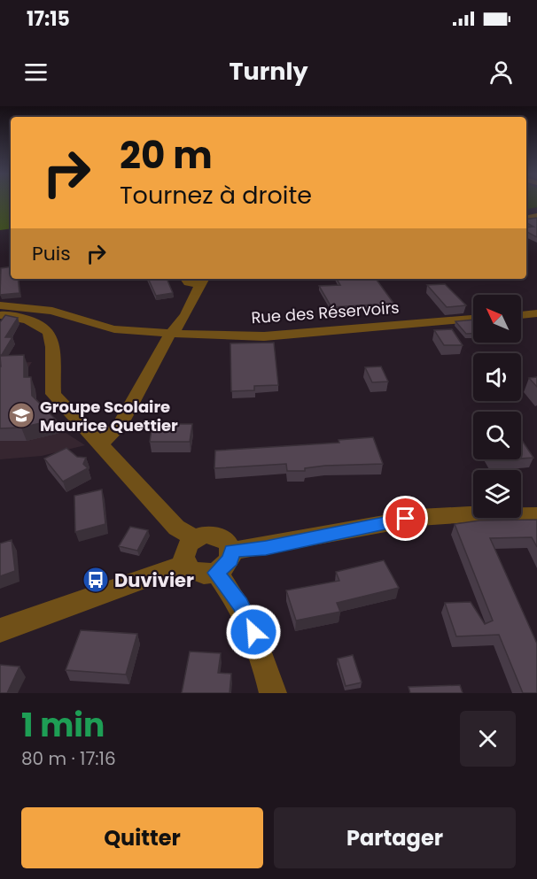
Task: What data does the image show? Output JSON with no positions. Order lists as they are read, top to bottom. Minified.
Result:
{"streets":{"street":["Rue des Réservoirs"]},"places":{"school or university":["Groupe Scolaire Maurice Quettier"],"bus stop":["Duvivier"]},"north":"top left","page":{"status":"17:15","header":"Turnly","turn":["20 m","Tournez à droite"],"then":"Puis","heading":["1 min","80 m · 17:16"],"buttons":["Quitter","Partager"]}}
